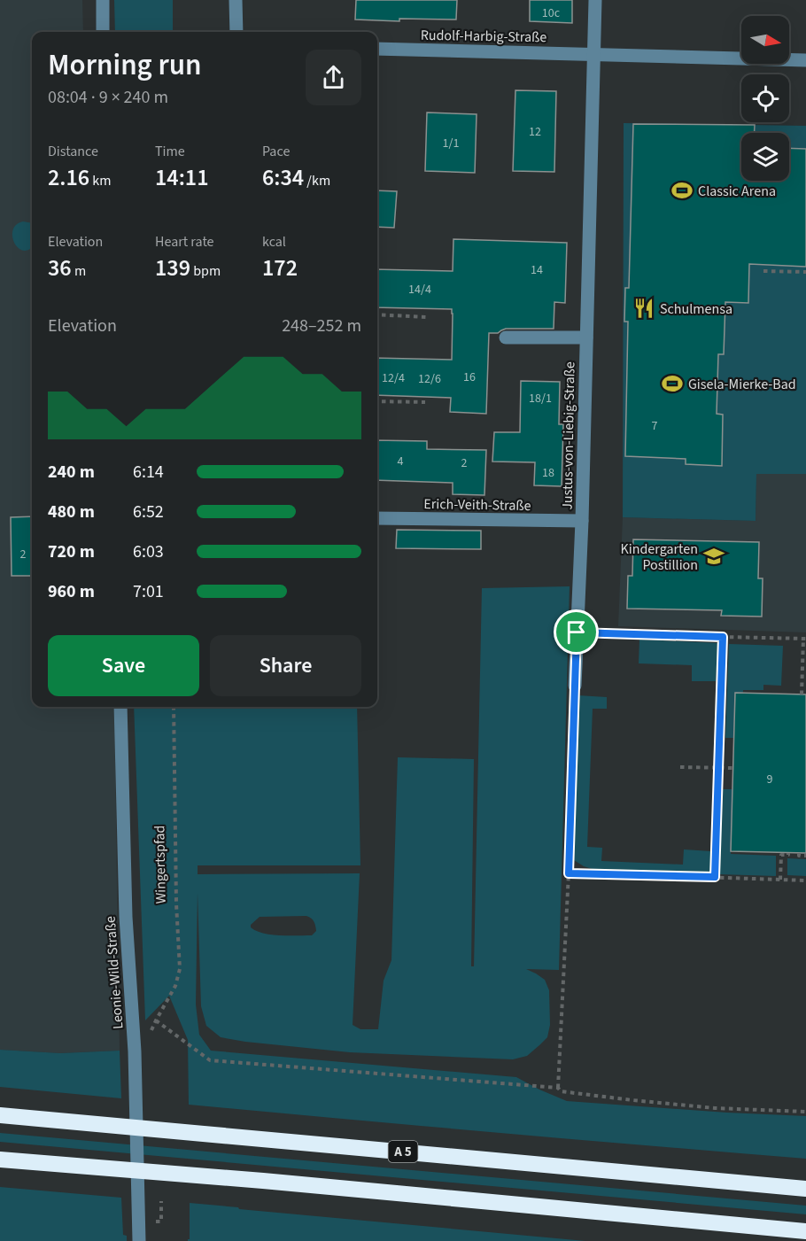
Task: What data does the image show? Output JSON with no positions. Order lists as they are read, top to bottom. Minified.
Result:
{"streets":{"highway":["A 5"],"street":["Rudolf-Harbig-Straße","Justus-von-Liebig-Straße","Erich-Veith-Straße","Leonie-Wild-Straße"],"path":["Wingertspfad"]},"crossings":[["Rudolf-Harbig-Straße","Justus-von-Liebig-Straße"],["Justus-von-Liebig-Straße","Erich-Veith-Straße"]],"places":{"sports":["Classic Arena","Gisela-Mierke-Bad"],"restaurant":["Schulmensa"],"school or university":["Kindergarten Postillion"]},"house_numbers":["10c","12","1/1","14","14/4","16","12/4","12/6","18/1","7","4","2","18","2","9"],"north":"right","page":{"heading":["Morning run","08:04 · 9 × 240 m"],"stats":[["Distance","2.16 km"],["Time","14:11"],["Pace","6:34 /km"],["Elevation","36 m"],["Heart rate","139 bpm"],["kcal","172"]],"chart":["Elevation","248–252 m"],"list":[{"name":"240 m","note":"6:14"},{"name":"480 m","note":"6:52"},{"name":"720 m","note":"6:03"},{"name":"960 m","note":"7:01"}],"buttons":["Save","Share"]}}
